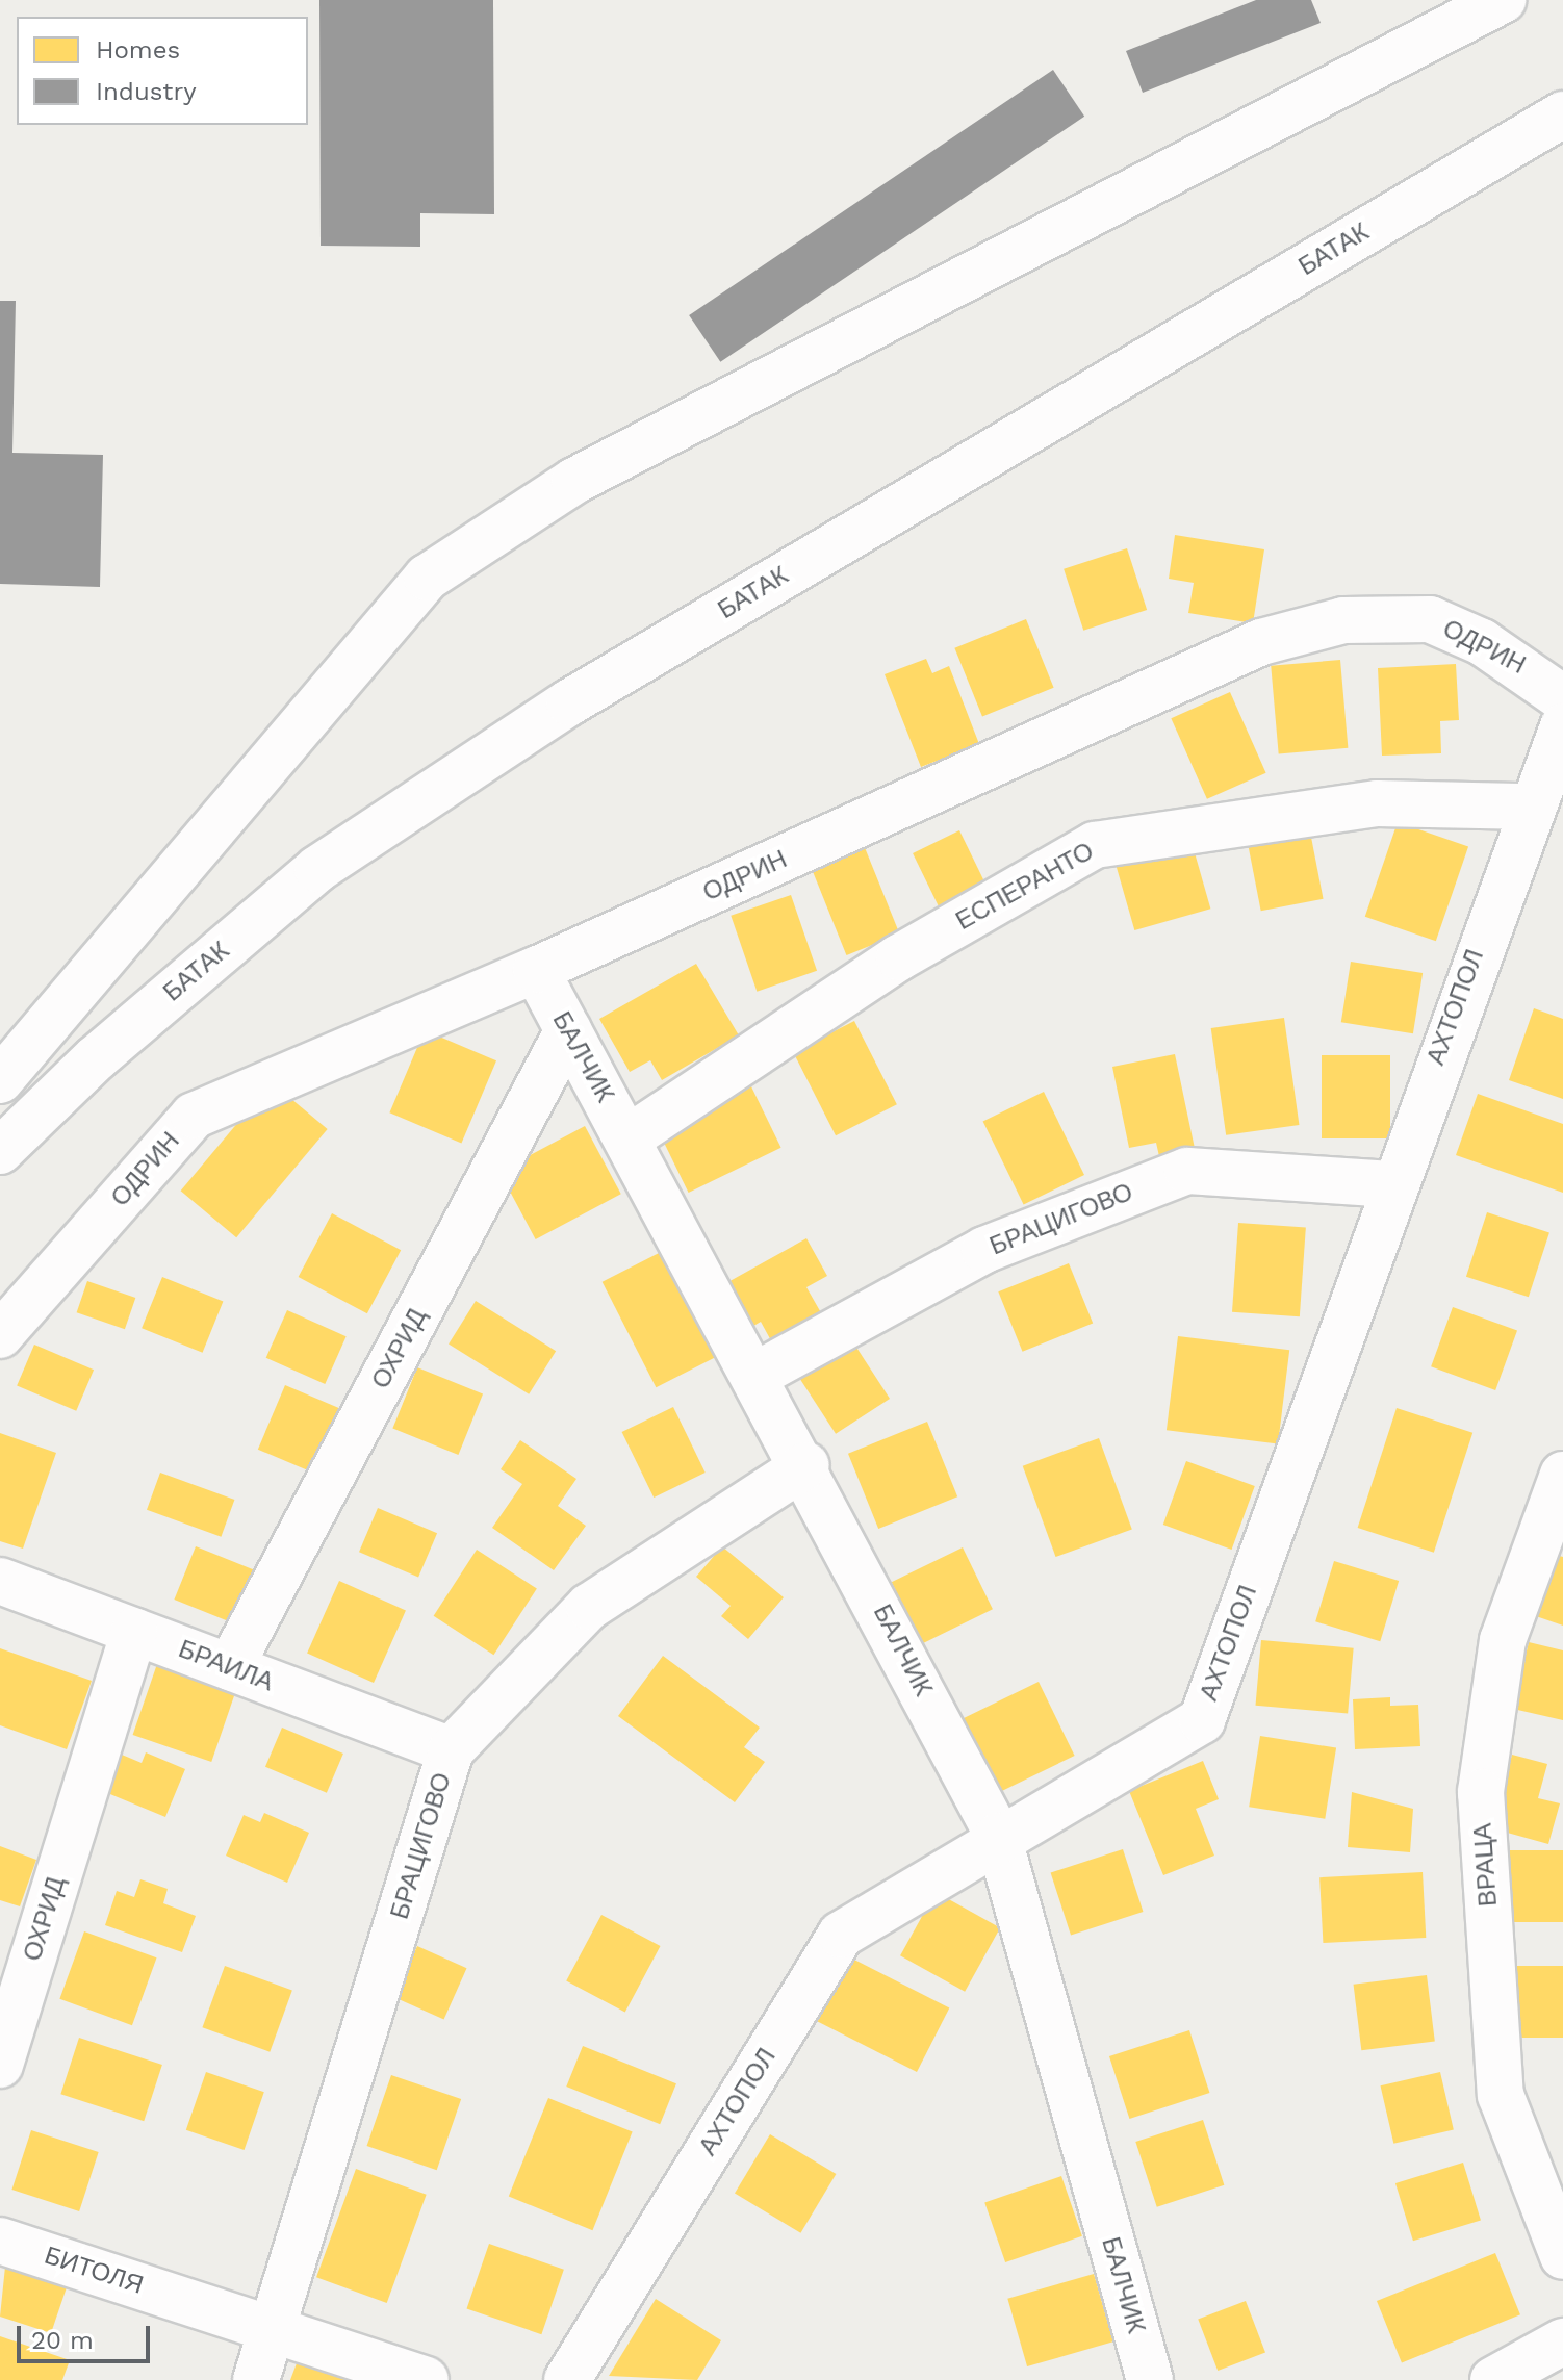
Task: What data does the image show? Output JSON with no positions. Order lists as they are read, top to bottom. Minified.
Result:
{"streets":{"street":["БАТАК","ОДРИН","ЕСПЕРАНТО","АХТОПОЛ","БАЛЧИК","БРАЦИГОВО","ОХРИД","БРАИЛА","ВРАЦА","БИТОЛЯ"]},"crossings":[["ОДРИН","БАЛЧИК"],["ЕСПЕРАНТО","АХТОПОЛ"],["ЕСПЕРАНТО","БАЛЧИК"],["АХТОПОЛ","БАЛЧИК"],["АХТОПОЛ","БРАЦИГОВО"],["БАЛЧИК","БРАЦИГОВО"],["БАЛЧИК","ОХРИД"],["БРАЦИГОВО","БРАИЛА"],["БРАЦИГОВО","БИТОЛЯ"],["ОХРИД","БРАИЛА"]],"legend":["Homes","Industry"],"scale_bar":"20 m"}
